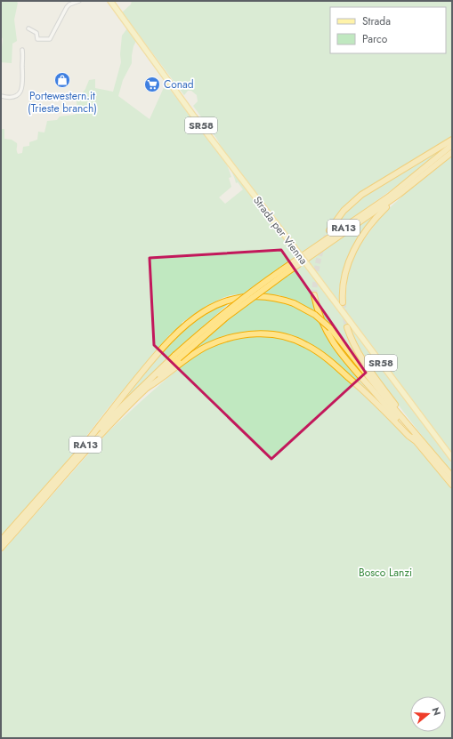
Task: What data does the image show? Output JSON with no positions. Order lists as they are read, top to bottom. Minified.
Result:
{"streets":{"highway":["RA13"],"main road":["SR58","Strada per Vienna"]},"parks":["Bosco Lanzi"],"places":{"shop":["Portewestern.it (Trieste branch)"],"supermarket":["Conad"]},"legend":["Strada","Parco"],"north":"right"}
